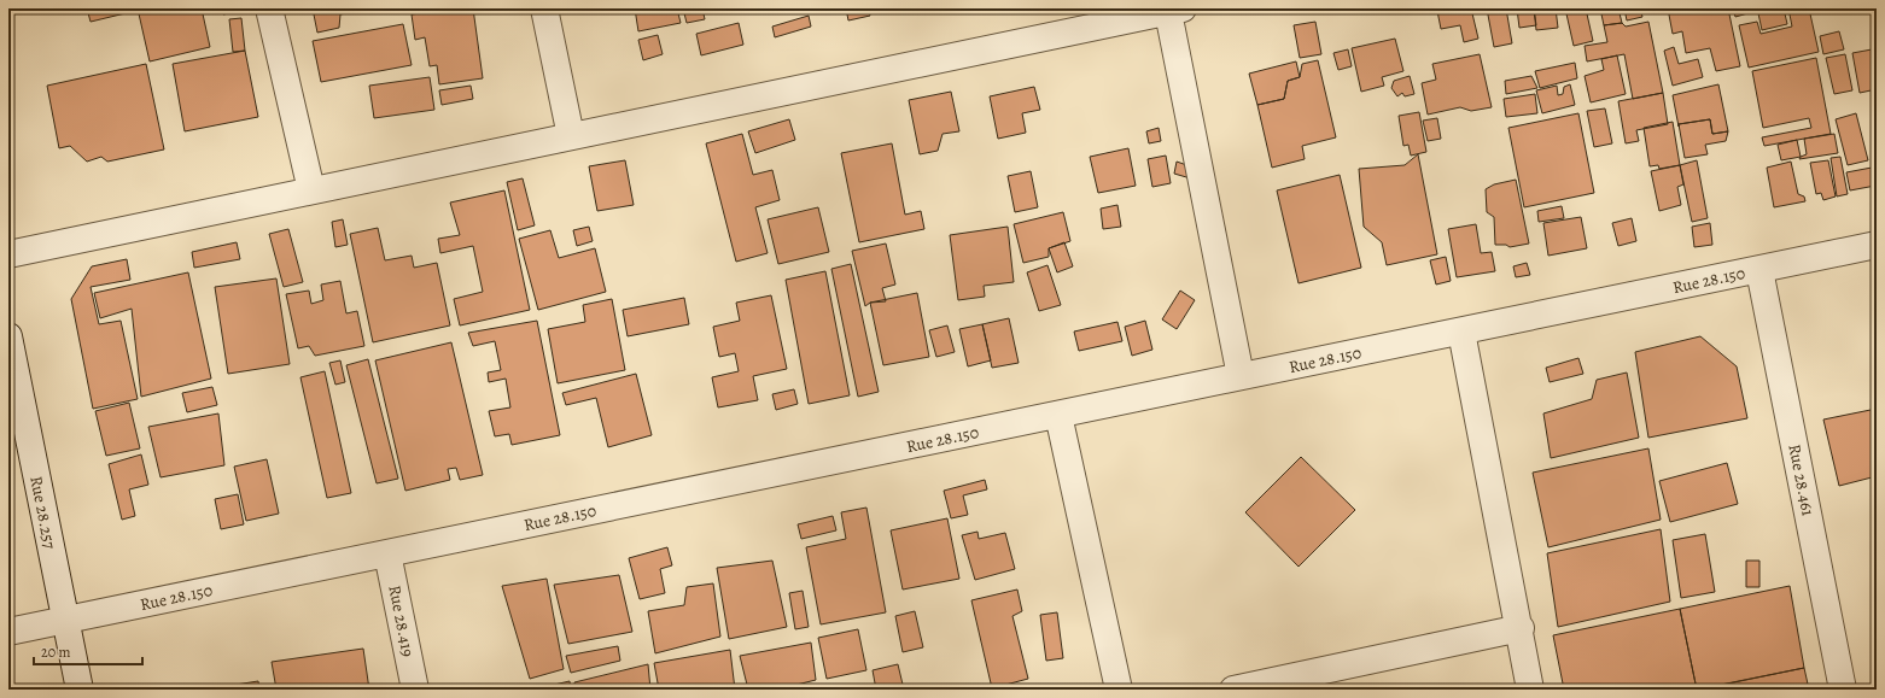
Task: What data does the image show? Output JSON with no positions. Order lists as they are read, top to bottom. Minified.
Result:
{"streets":{"street":["Rue 28.150","Rue 28.461","Rue 28.257","Rue 28.419"]},"crossings":[["Rue 28.150","Rue 28.461"],["Rue 28.150","Rue 28.257"],["Rue 28.150","Rue 28.419"]],"scale_bar":"20 m"}
